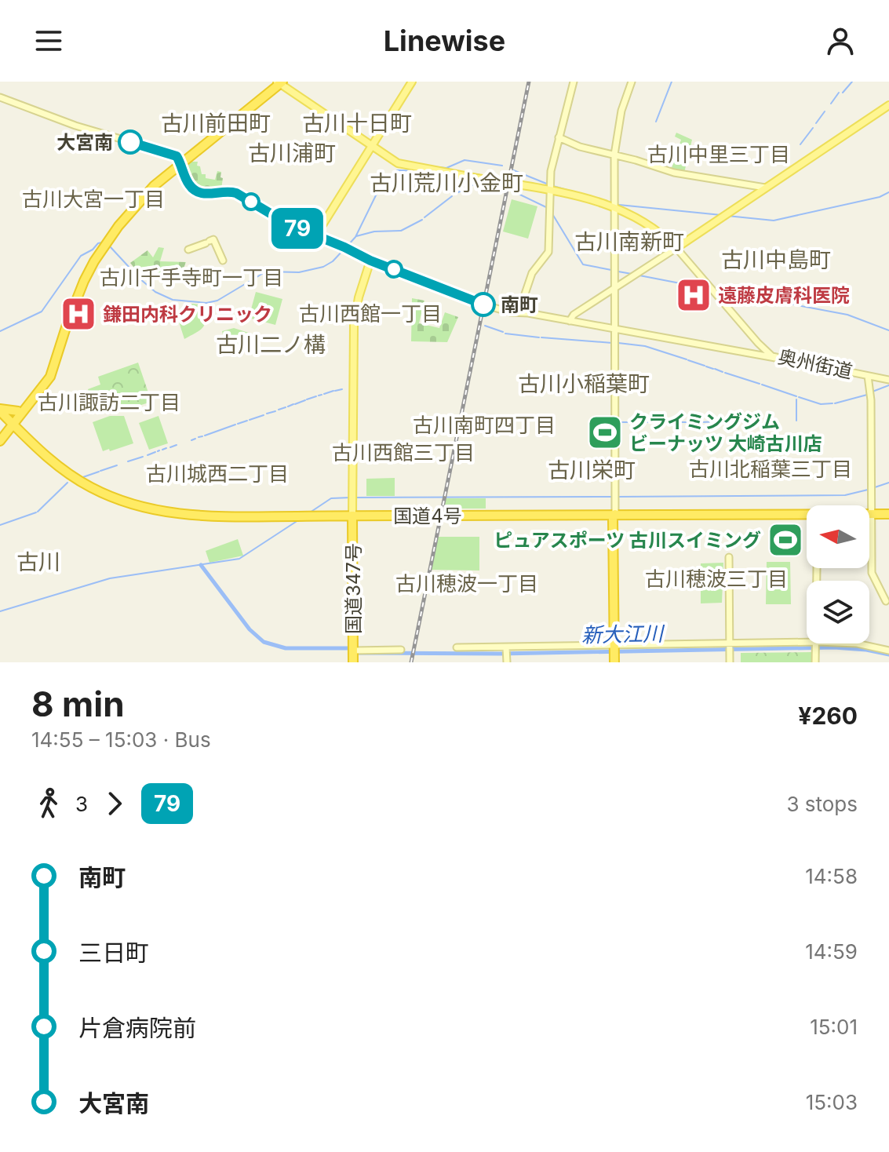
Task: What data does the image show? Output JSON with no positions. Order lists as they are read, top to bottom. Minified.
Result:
{"streets":{"highway":["国道4号","国道347号"],"street":["奥州街道"]},"crossings":[["国道4号","国道347号"]],"districts":["古川前田町","古川十日町","古川浦町","古川中里三丁目","古川荒川小金町","古川大宮一丁目","古川南新町","古川中島町","古川千手寺町一丁目","古川西館一丁目","古川二ノ構","古川小稲葉町","古川諏訪二丁目","古川南町四丁目","古川西館三丁目","古川北稲葉三丁目","古川栄町","古川城西二丁目","古川","古川穂波三丁目","古川穂波一丁目"],"water":["新大江川"],"places":{"other":["大宮南","南町"],"hospital":["遠藤皮膚科医院","鎌田内科クリニック"],"sports":["クライミングジム ビーナッツ 大崎古川店","ピュアスポーツ 古川スイミング"]},"lines":["bus line 79"],"north":"left","page":{"header":"Linewise","on_map":"79","heading":["8 min","14:55 – 15:03 · Bus","¥260"],"legs":["3","79","3 stops"],"list":[{"name":"南町","value":"14:58"},{"name":"三日町","value":"14:59"},{"name":"片倉病院前","value":"15:01"},{"name":"大宮南","value":"15:03"}]}}
